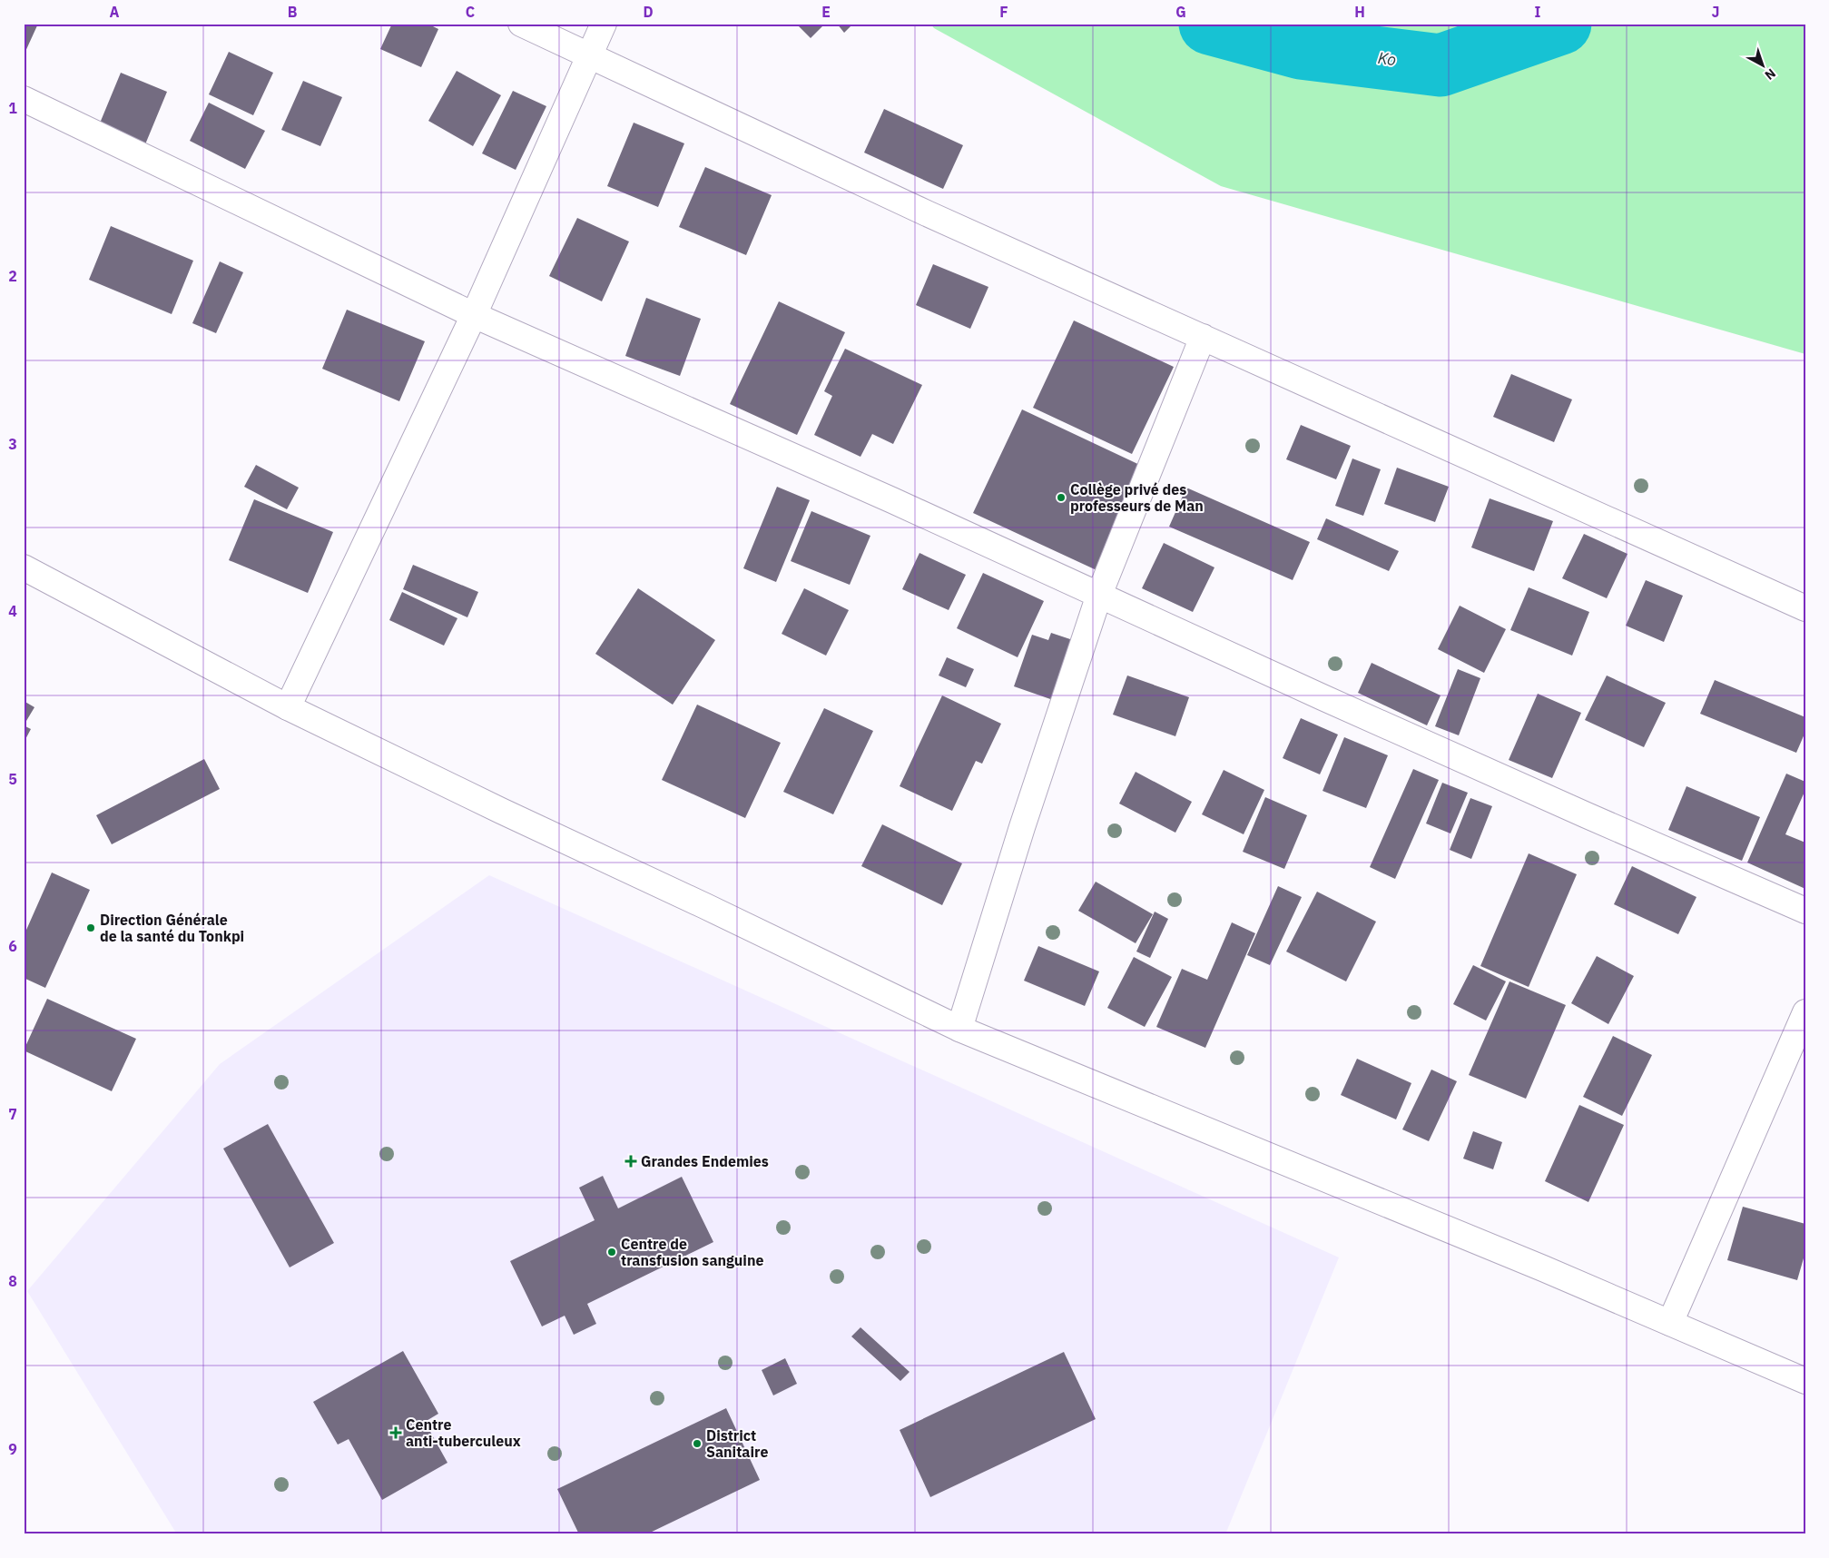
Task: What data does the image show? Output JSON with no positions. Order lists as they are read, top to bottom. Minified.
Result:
{"water":["Ko"],"places":{"other":["Collège privé des professeurs de Man","Direction Générale de la santé du Tonkpi","Centre de transfusion sanguine","District Sanitaire"],"health":["Grandes Endemies","Centre anti-tuberculeux"]},"north":"bottom right","grid":{"columns":["A","B","C","D","E","F","G","H","I","J"],"rows":["1","2","3","4","5","6","7","8","9"]}}
